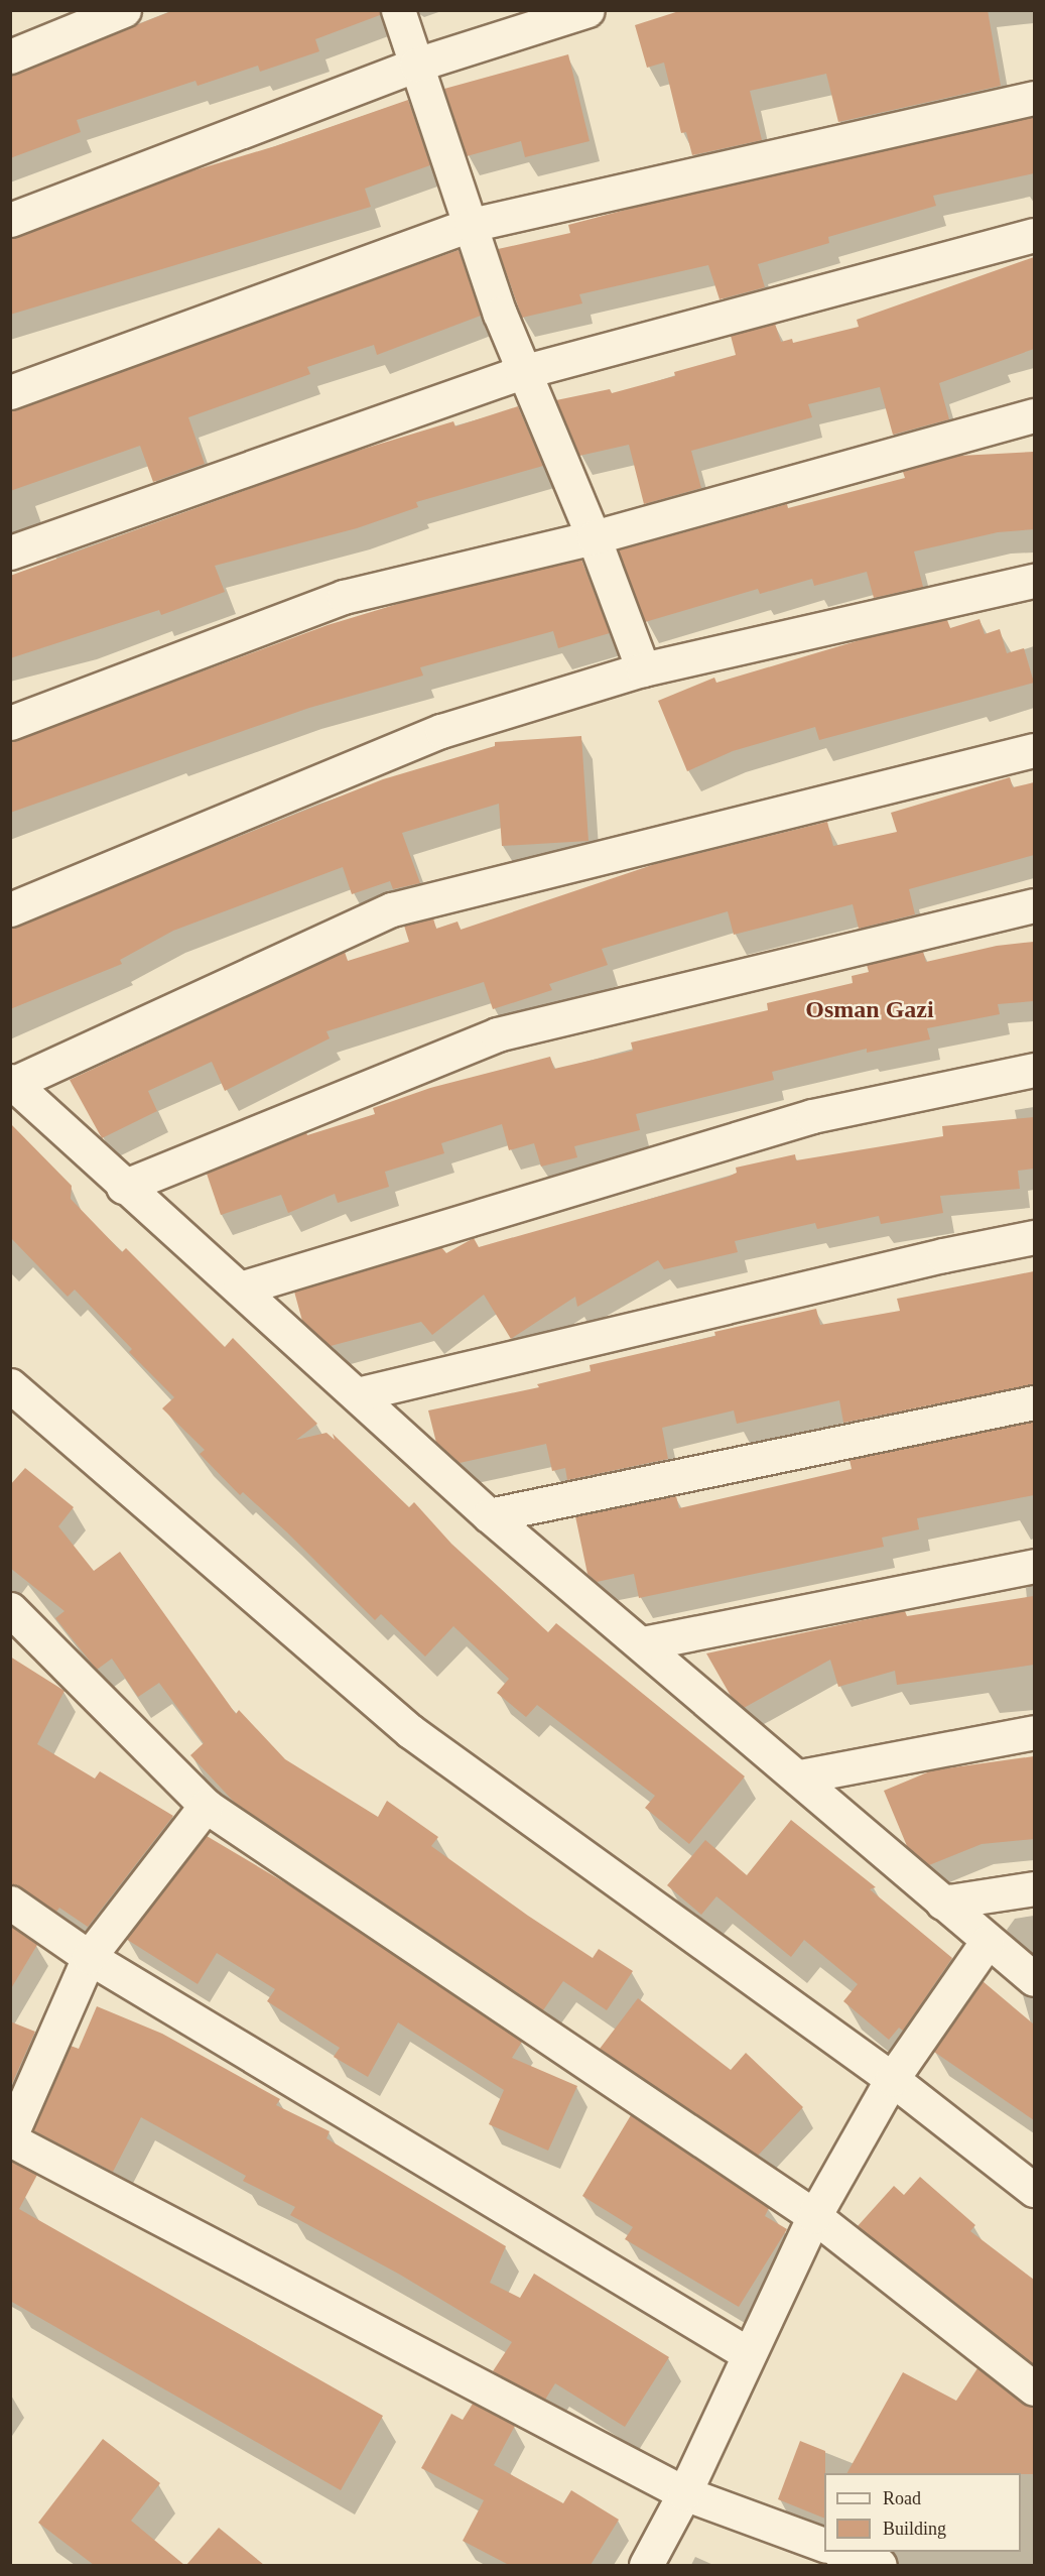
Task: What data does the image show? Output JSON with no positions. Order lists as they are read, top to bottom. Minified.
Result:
{"districts":["Osman Gazi"],"legend":["Road","Building"]}
